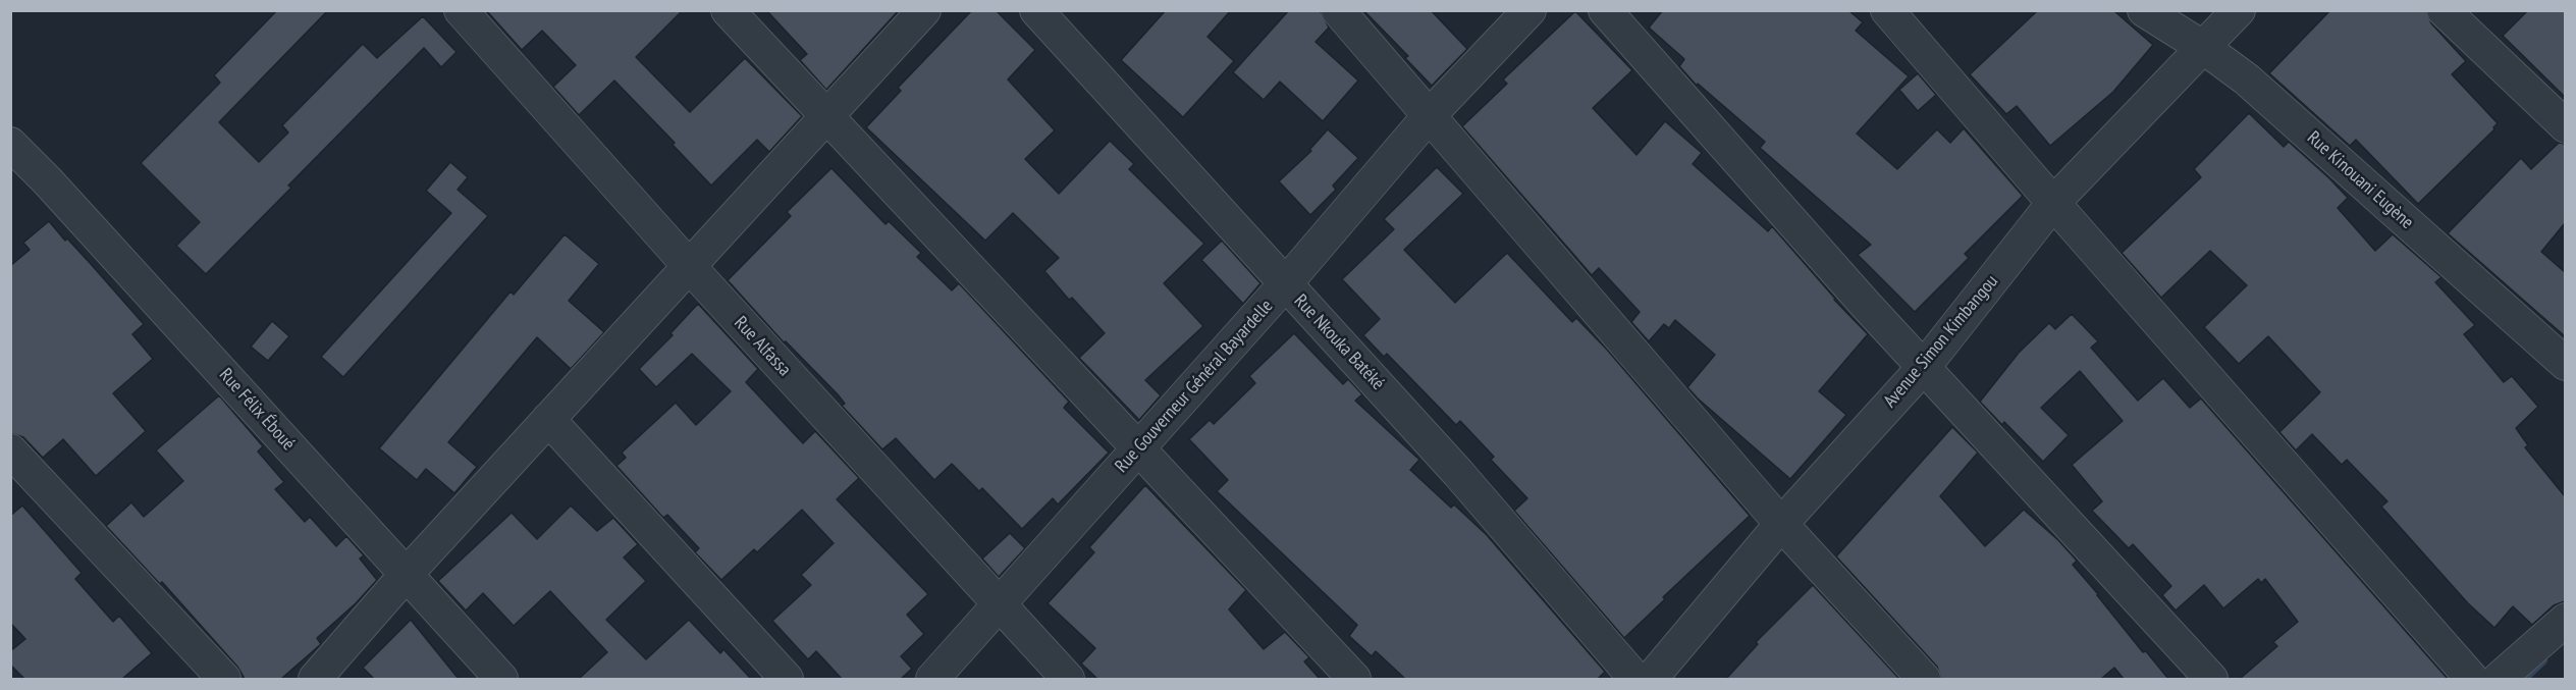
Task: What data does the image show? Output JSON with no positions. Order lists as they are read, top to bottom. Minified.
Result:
{"streets":{"street":["Rue Kinouani Eugène","Avenue Simon Kimbangou","Rue Nkouka Batéké","Rue Alfassa","Rue Gouverneur Général Bayardelle","Rue Félix Éboué"]},"crossings":[["Rue Kinouani Eugène","Avenue Simon Kimbangou"],["Rue Nkouka Batéké","Rue Gouverneur Général Bayardelle"],["Rue Alfassa","Rue Gouverneur Général Bayardelle"]]}
